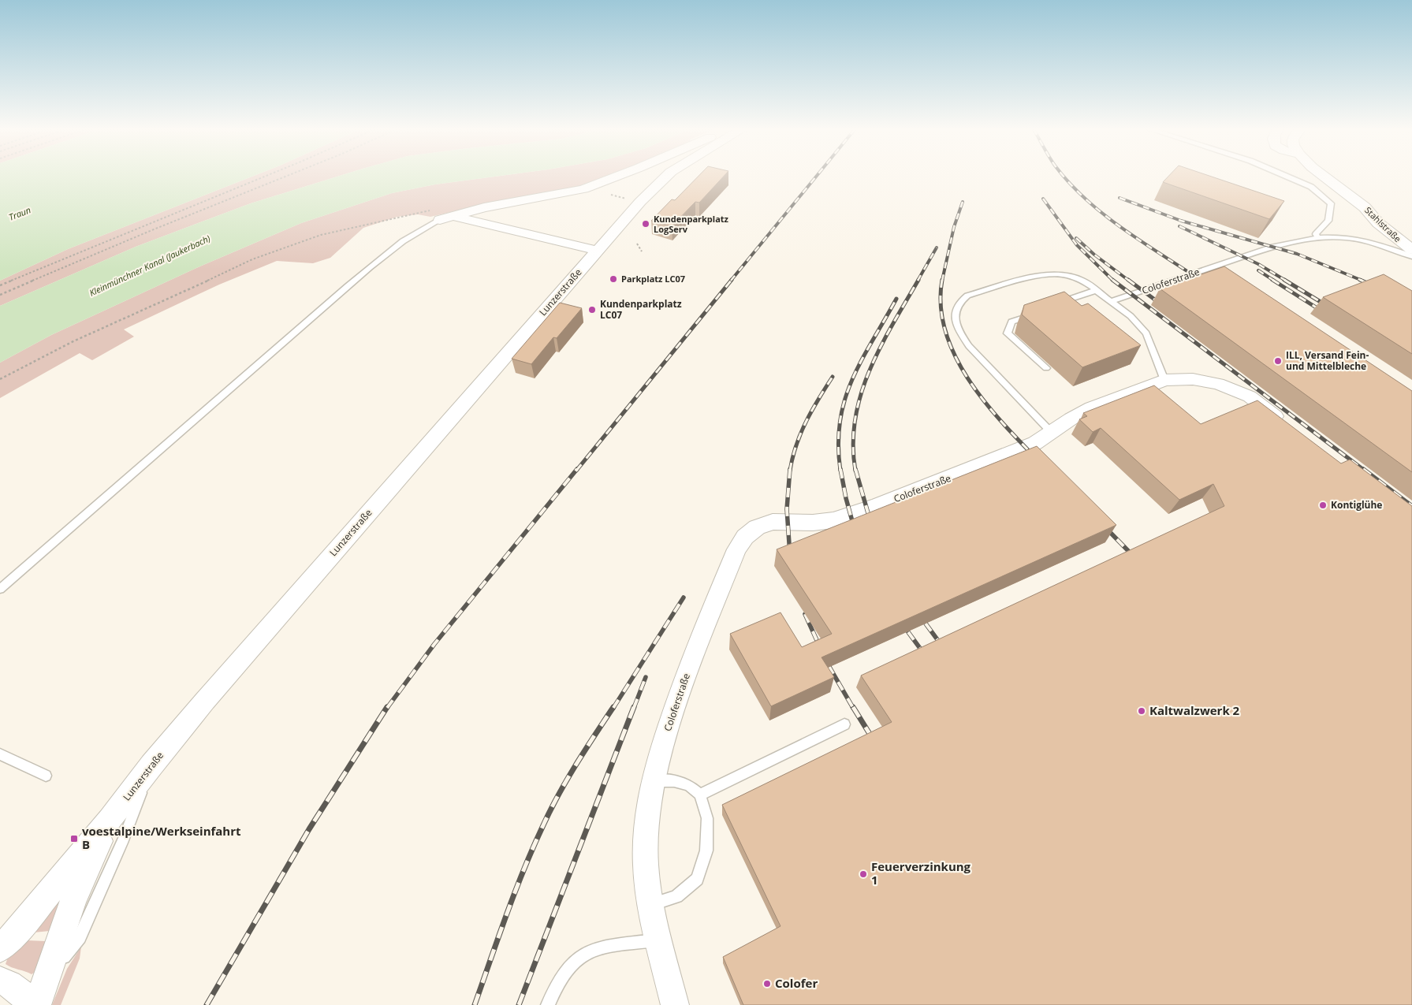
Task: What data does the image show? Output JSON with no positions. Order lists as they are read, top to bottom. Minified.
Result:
{"streets":{"street":["Stahlstraße","Coloferstraße","Lunzerstraße"]},"water":["Traun","Kleinmünchner Kanal (Jaukerbach)"],"places":{"other":["Kundenparkplatz LogServ","Parkplatz LC07","Kundenparkplatz LC07","ILL, Versand Fein- und Mittelbleche","Kontiglühe","Kaltwalzwerk 2","Feuerverzinkung 1","Colofer"],"transit":["voestalpine/Werkseinfahrt B"]}}
